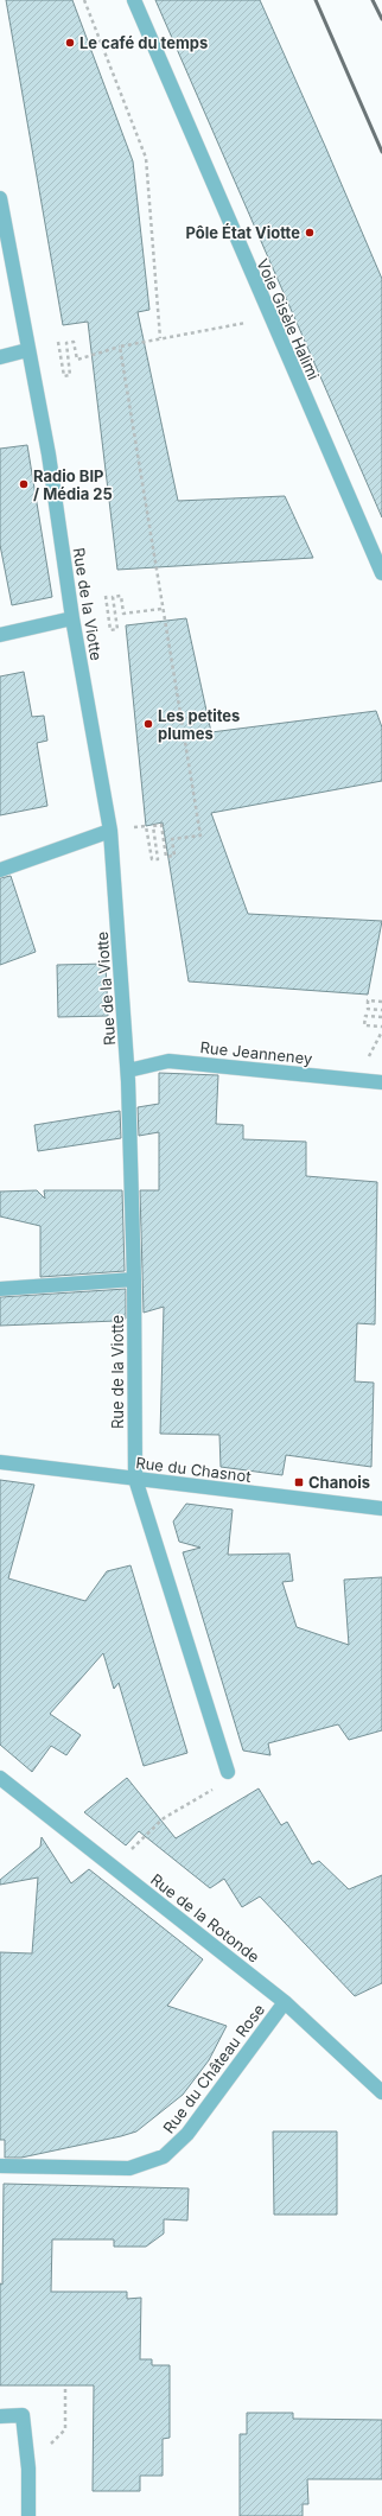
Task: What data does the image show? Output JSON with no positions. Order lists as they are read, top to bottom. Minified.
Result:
{"streets":{"street":["Voie Gisèle Halimi","Rue de la Viotte","Rue Jeanneney","Rue du Chasnot","Rue de la Rotonde","Rue du Château Rose"]},"crossings":[["Rue de la Viotte","Rue Jeanneney"],["Rue de la Viotte","Rue du Chasnot"],["Rue de la Rotonde","Rue du Château Rose"]],"places":{"other":["Le café du temps","Pôle État Viotte","Radio BIP / Média 25","Les petites plumes"],"transit":["Chanois"]}}
